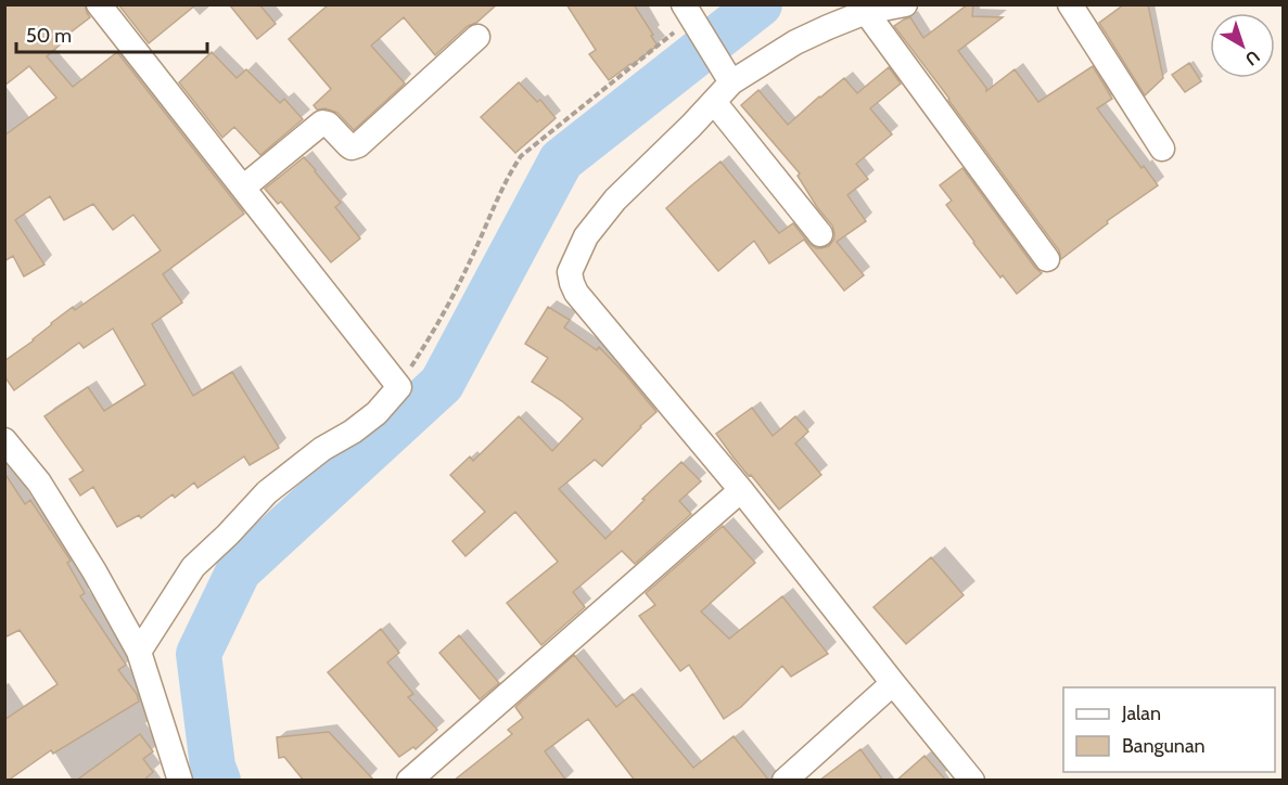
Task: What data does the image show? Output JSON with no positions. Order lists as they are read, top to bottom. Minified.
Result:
{"legend":["Jalan","Bangunan"],"scale_bar":"50 m","north":"bottom right"}
